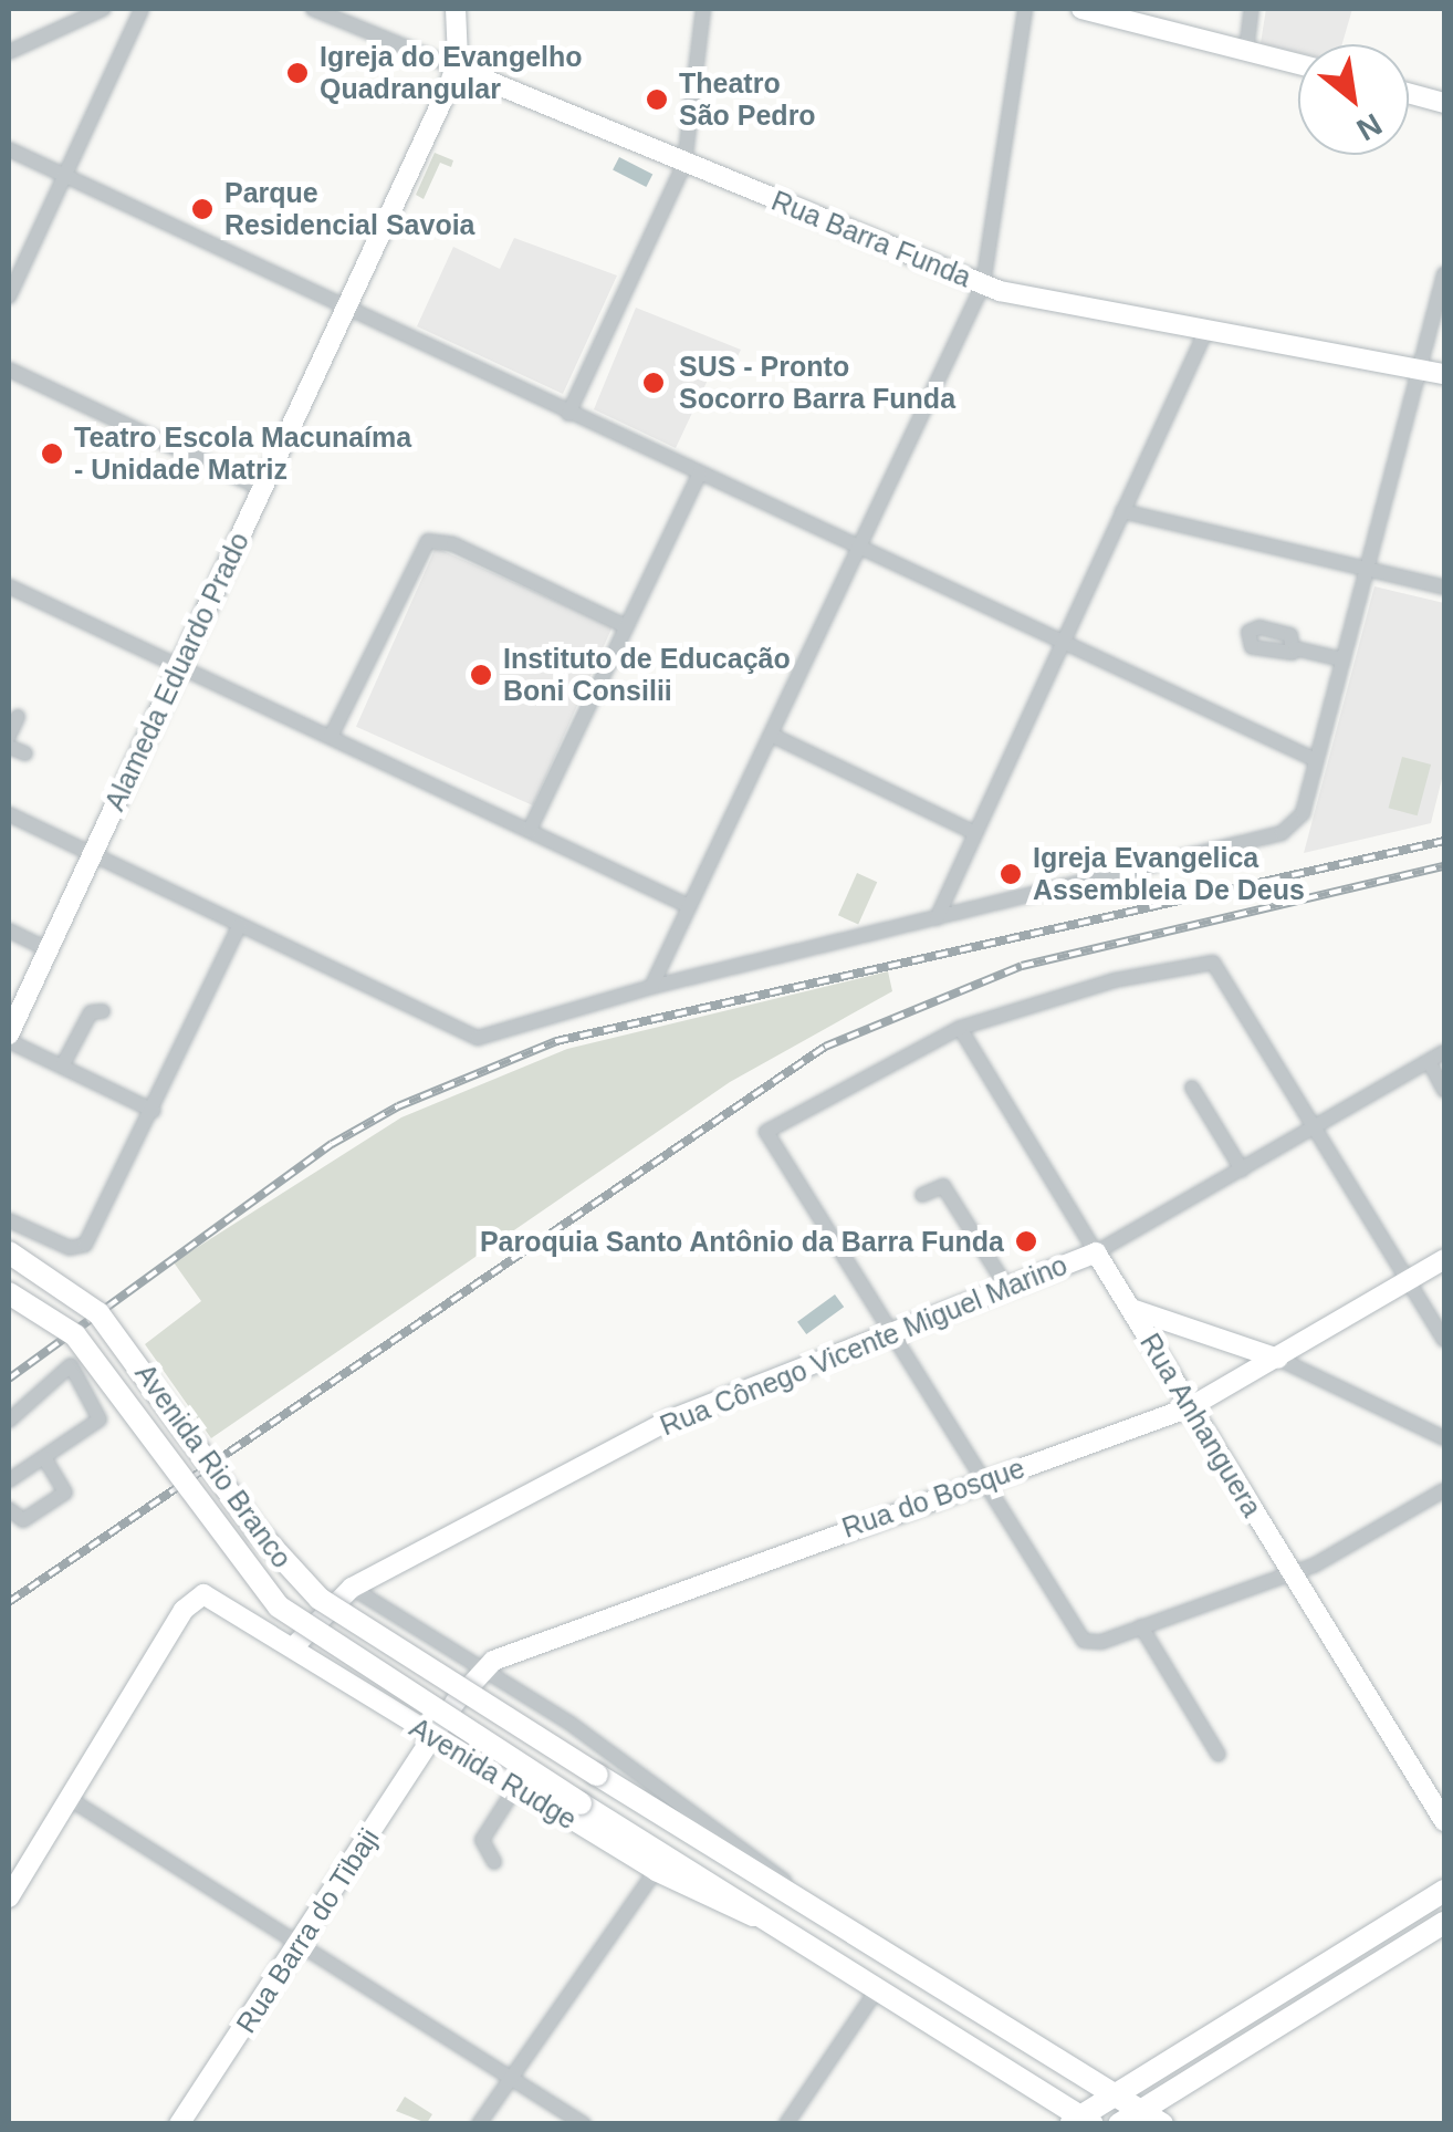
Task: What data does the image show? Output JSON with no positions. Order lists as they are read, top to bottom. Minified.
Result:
{"streets":{"main road":["Avenida Rio Branco","Avenida Rudge"],"street":["Rua Barra Funda","Alameda Eduardo Prado","Rua Cônego Vicente Miguel Marino","Rua Anhanguera","Rua do Bosque","Rua Barra do Tibaji"]},"crossings":[["Rua Barra Funda","Alameda Eduardo Prado"],["Rua Cônego Vicente Miguel Marino","Rua Anhanguera"],["Rua Cônego Vicente Miguel Marino","Avenida Rudge"],["Rua Anhanguera","Rua do Bosque"],["Avenida Rio Branco","Avenida Rudge"],["Rua do Bosque","Avenida Rudge"],["Rua do Bosque","Rua Barra do Tibaji"],["Avenida Rudge","Rua Barra do Tibaji"]],"places":["Igreja do Evangelho Quadrangular","Theatro São Pedro","Parque Residencial Savoia","SUS - Pronto Socorro Barra Funda","Teatro Escola Macunaíma - Unidade Matriz","Instituto de Educação Boni Consilii","Igreja Evangelica Assembleia De Deus","Paroquia Santo Antônio da Barra Funda"],"north":"bottom right"}
